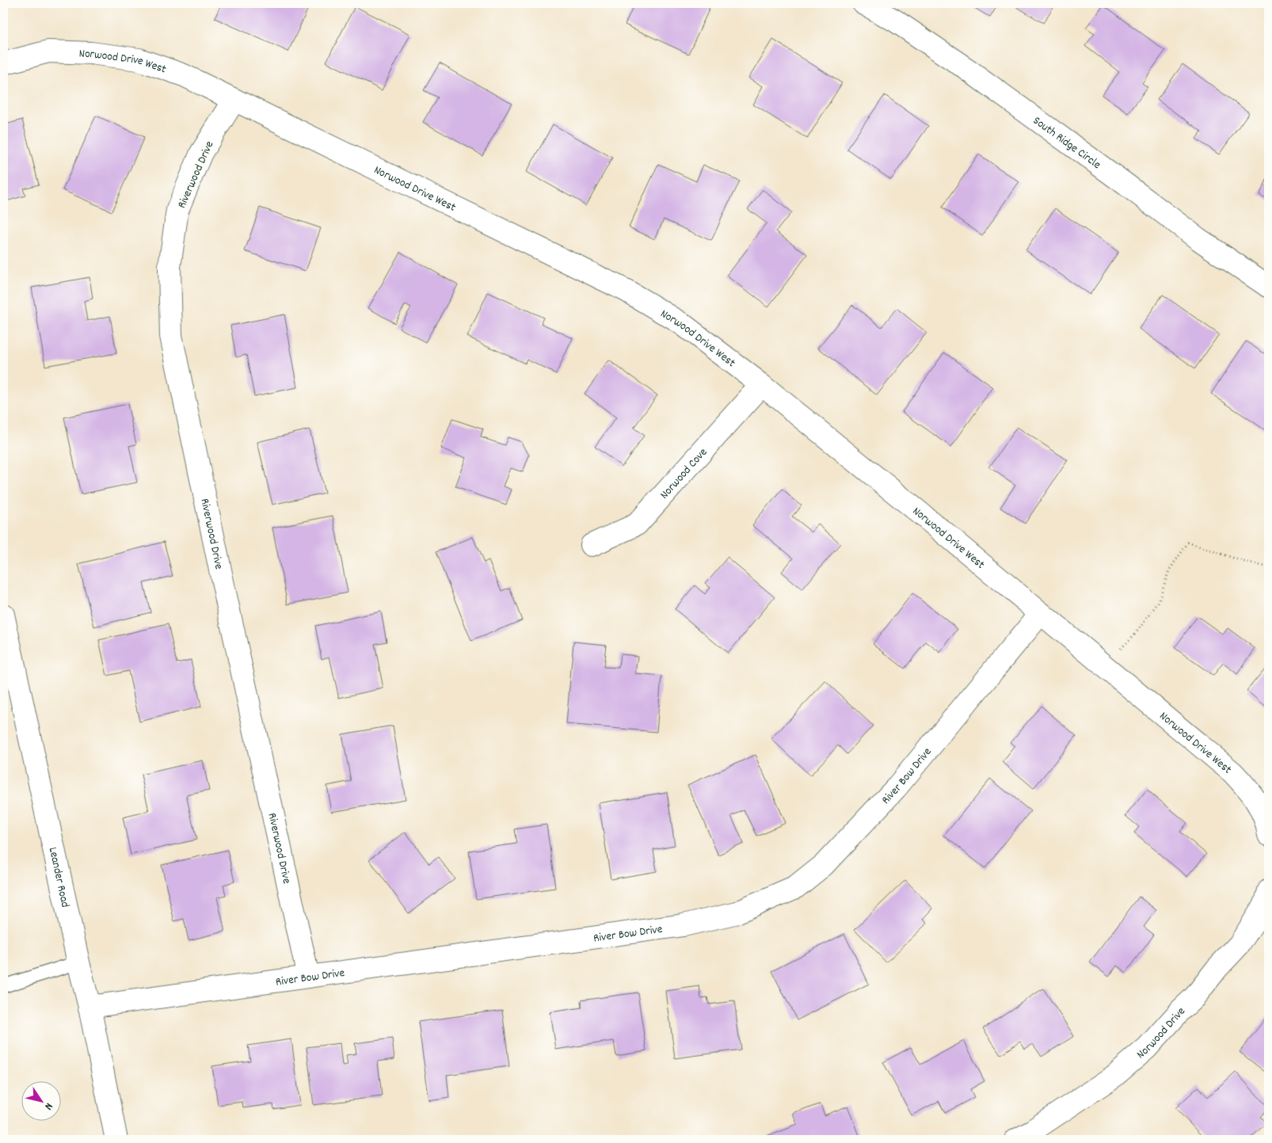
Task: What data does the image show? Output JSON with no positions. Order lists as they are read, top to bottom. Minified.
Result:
{"streets":{"street":["Norwood Drive West","South Ridge Circle","Riverwood Drive","Norwood Cove","River Bow Drive","Leander Road","Norwood Drive"]},"crossings":[["Norwood Drive West","Riverwood Drive"],["Norwood Drive West","Norwood Cove"],["Norwood Drive West","River Bow Drive"],["Riverwood Drive","River Bow Drive"],["River Bow Drive","Leander Road"]],"north":"bottom right"}
